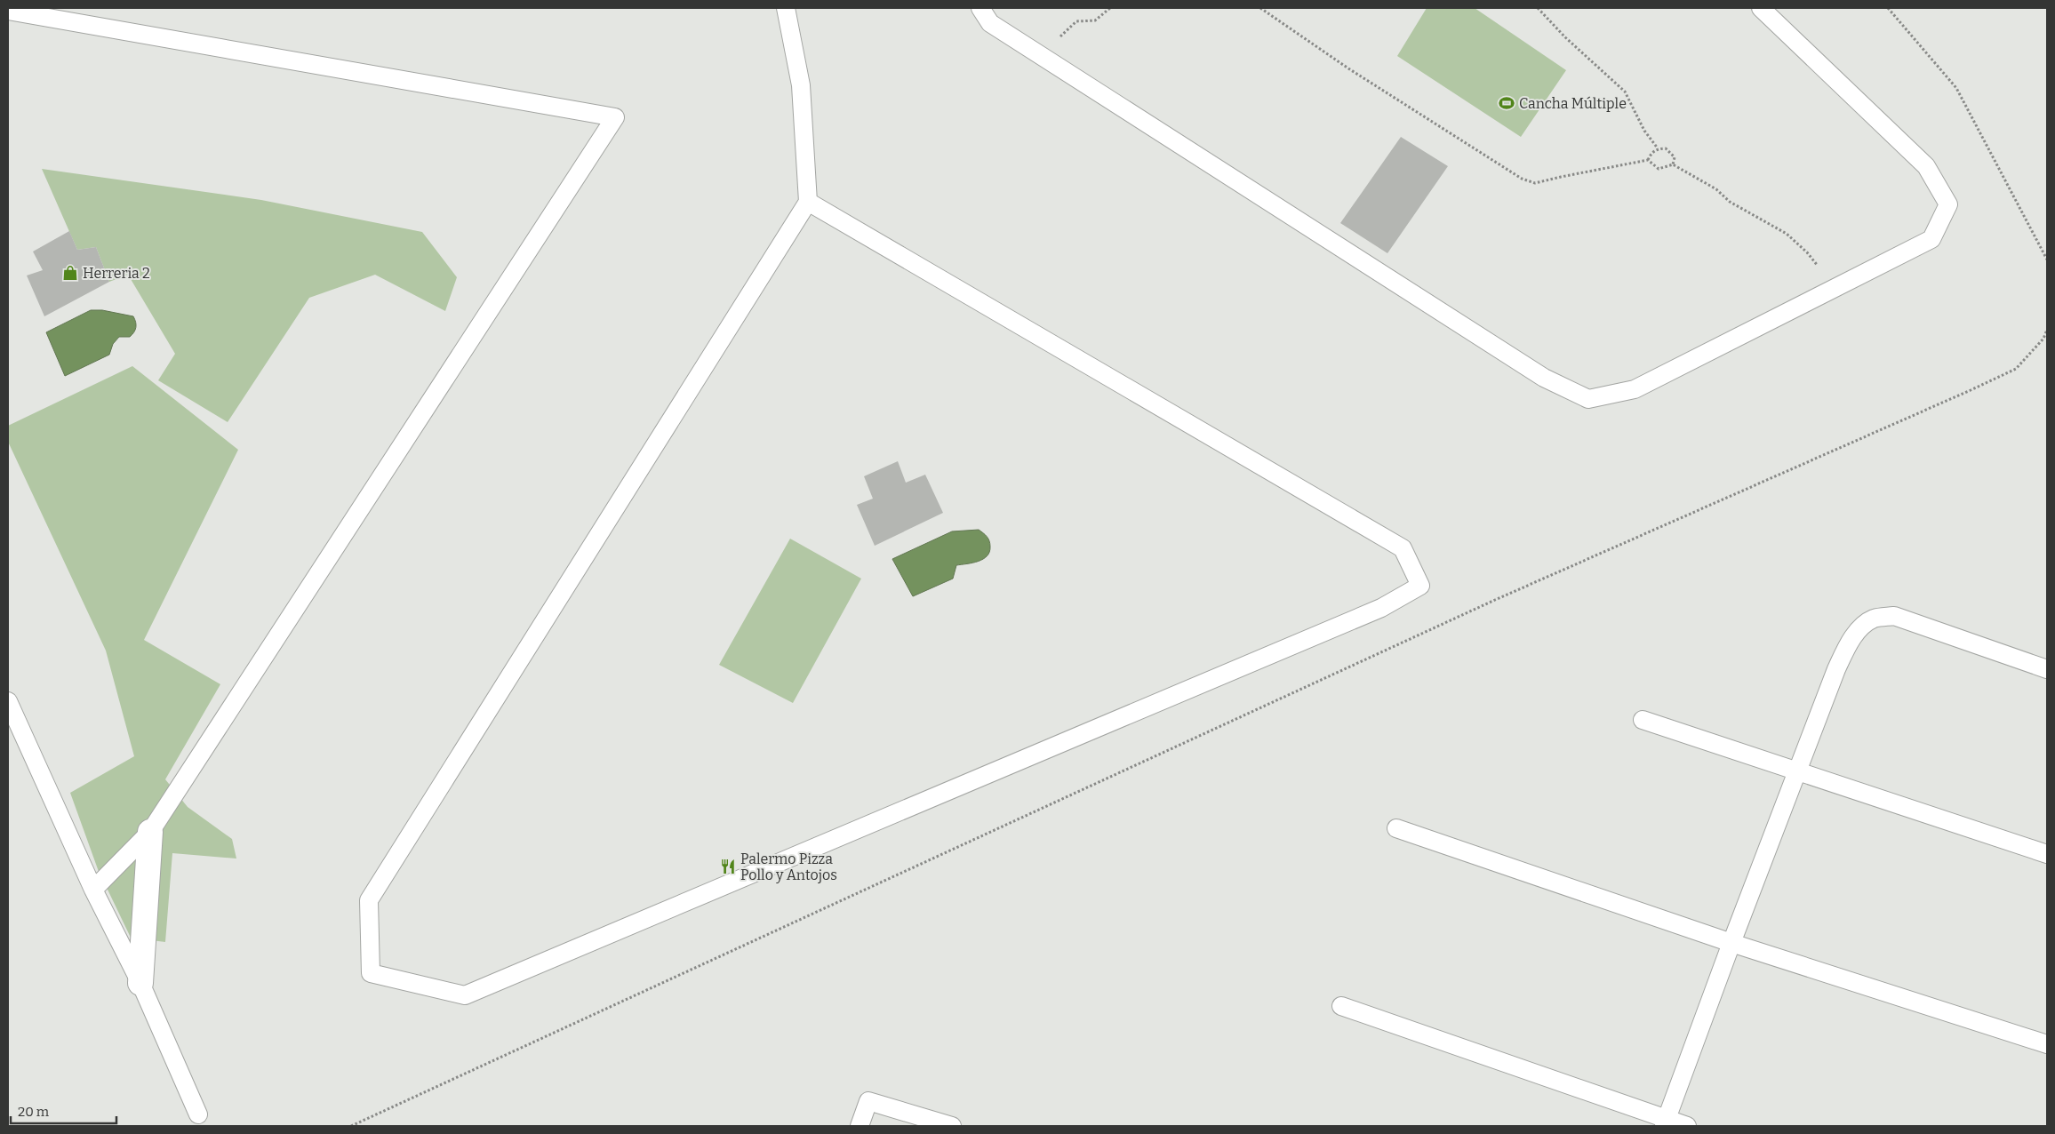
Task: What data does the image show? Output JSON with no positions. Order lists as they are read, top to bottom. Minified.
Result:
{"places":{"sports":["Cancha Múltiple"],"shop":["Herreria 2"],"restaurant":["Palermo Pizza Pollo y Antojos"]},"scale_bar":"20 m"}
